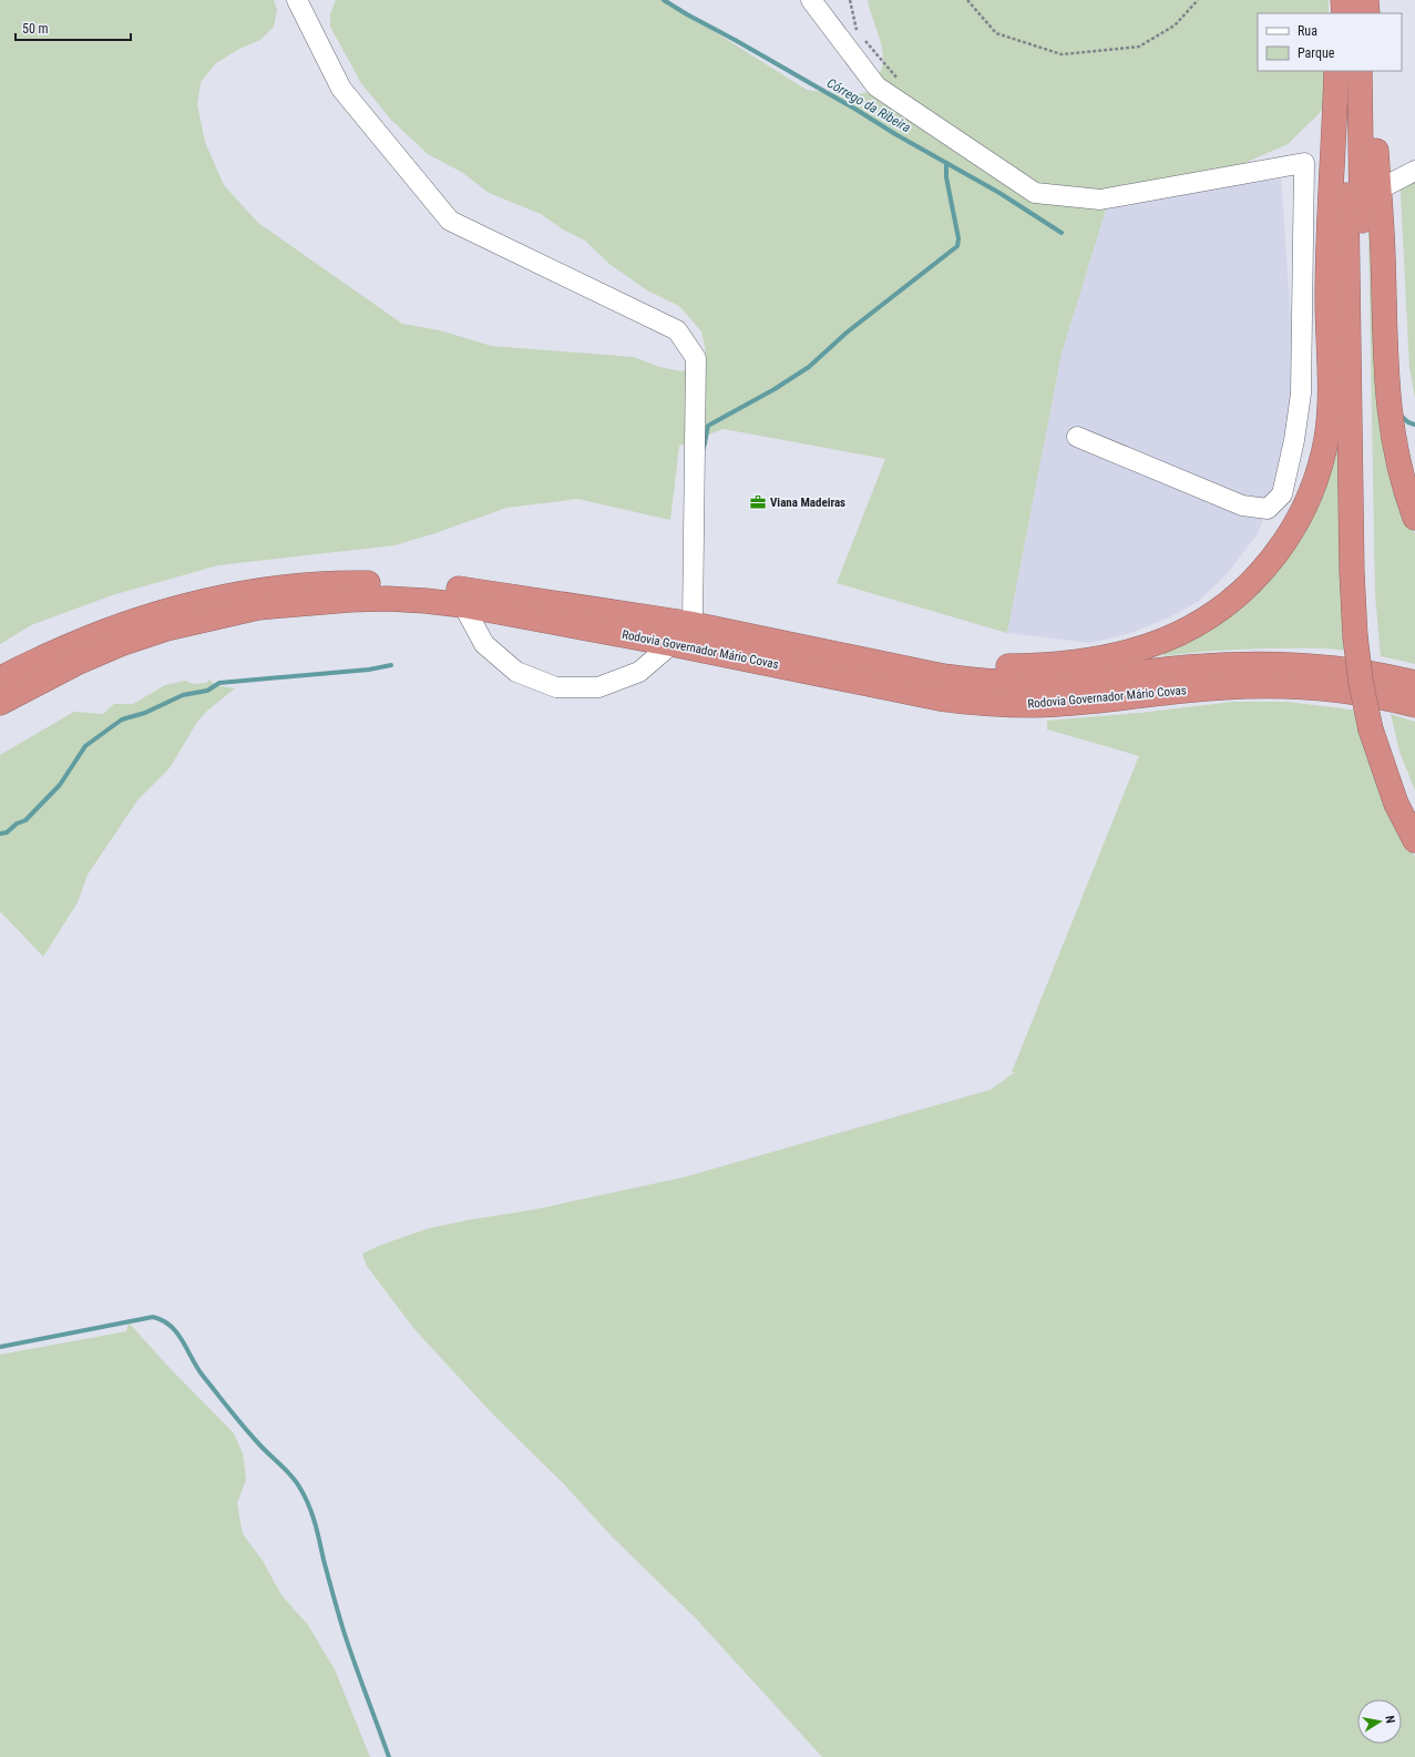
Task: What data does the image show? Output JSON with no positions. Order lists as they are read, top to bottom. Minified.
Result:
{"streets":{"highway":["Rodovia Governador Mário Covas"]},"water":["Córrego da Ribeira"],"places":{"office":["Viana Madeiras"]},"legend":["Rua","Parque"],"scale_bar":"50 m","north":"right"}
